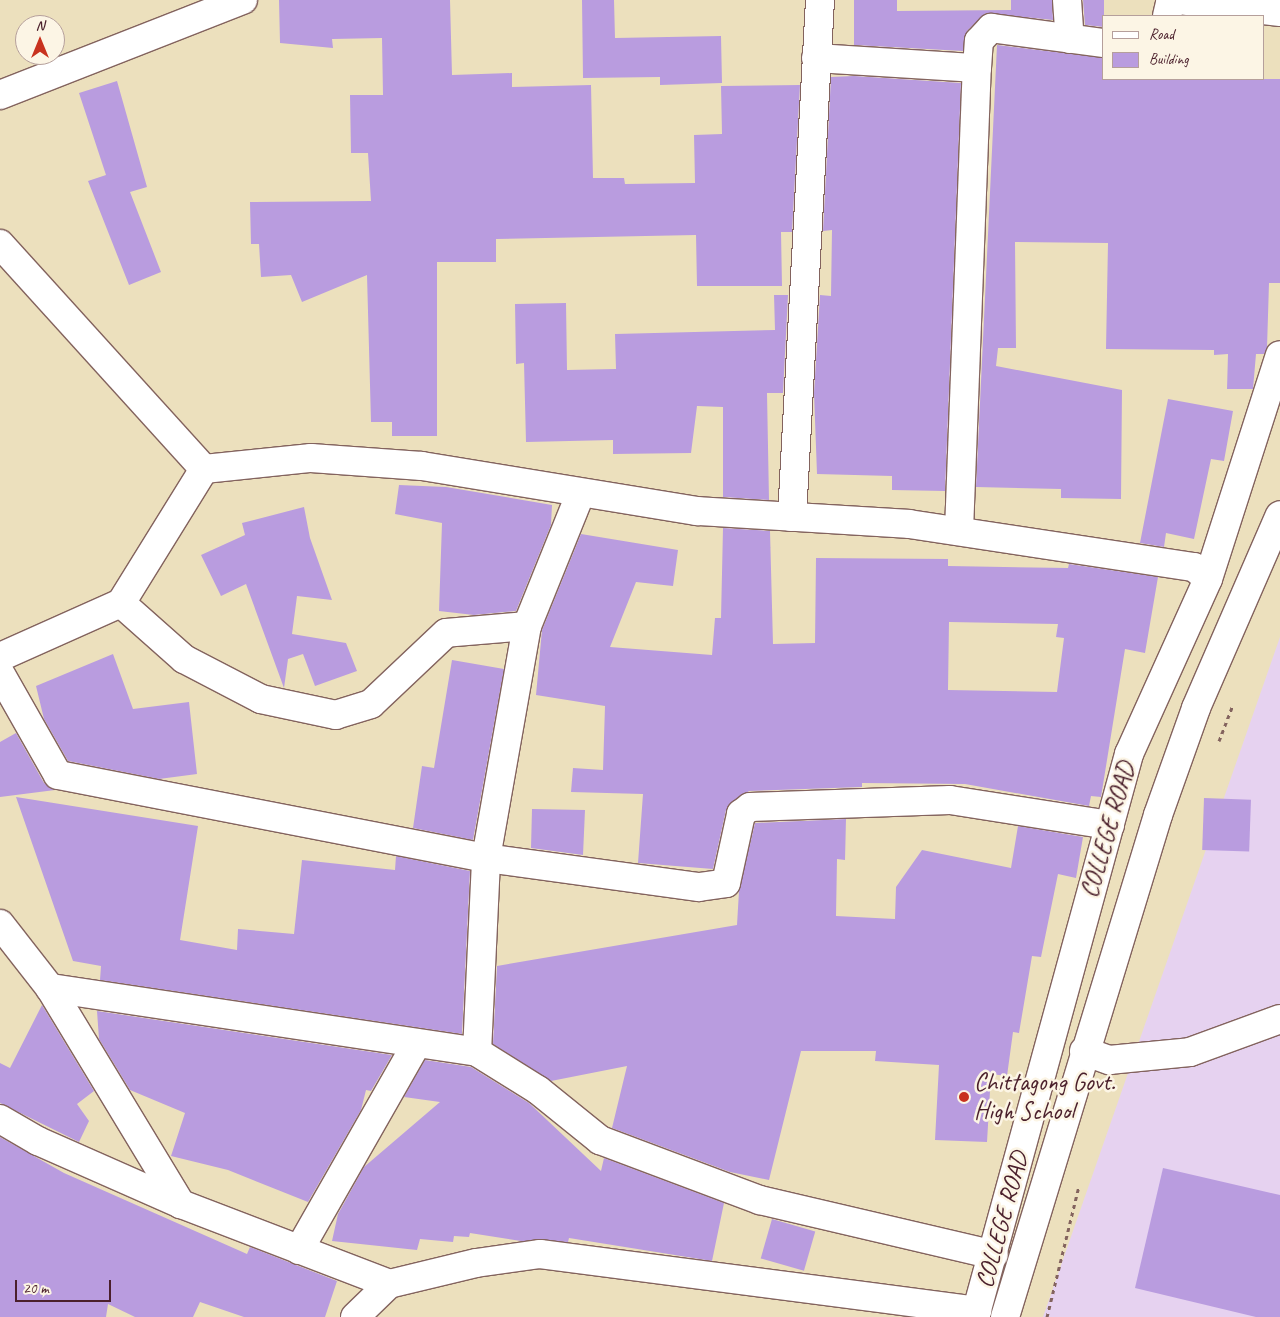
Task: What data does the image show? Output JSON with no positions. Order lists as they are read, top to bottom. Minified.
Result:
{"streets":{"street":["COLLEGE ROAD"]},"places":["Chittagong Govt. High School"],"legend":["Road","Building"],"scale_bar":"20 m","north":"top"}
